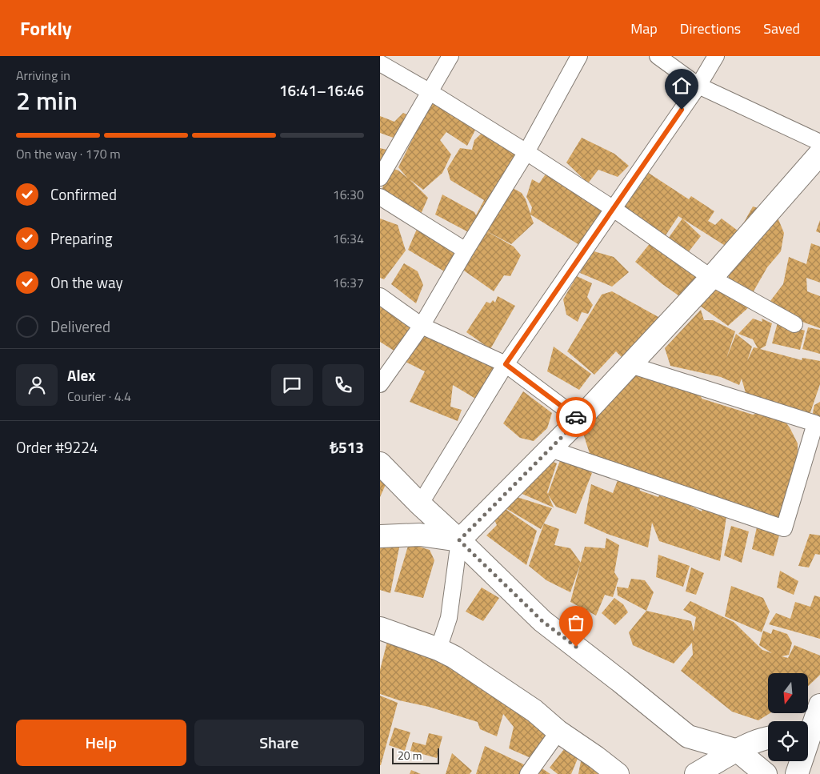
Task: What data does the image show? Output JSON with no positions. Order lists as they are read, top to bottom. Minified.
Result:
{"scale_bar":"20 m","north":"bottom","page":{"header":"Forkly","nav":["Map","Directions","Saved"],"heading":["2 min","Arriving in","16:41–16:46"],"panel":["Alex","Courier · 4.4","Order #9224","₺513"],"bar":"On the way · 170 m","list":[["Confirmed","16:30"],["Preparing","16:34"],["On the way","16:37"],"Delivered"],"buttons":["Help","Share"],"scale":"20 m"}}
